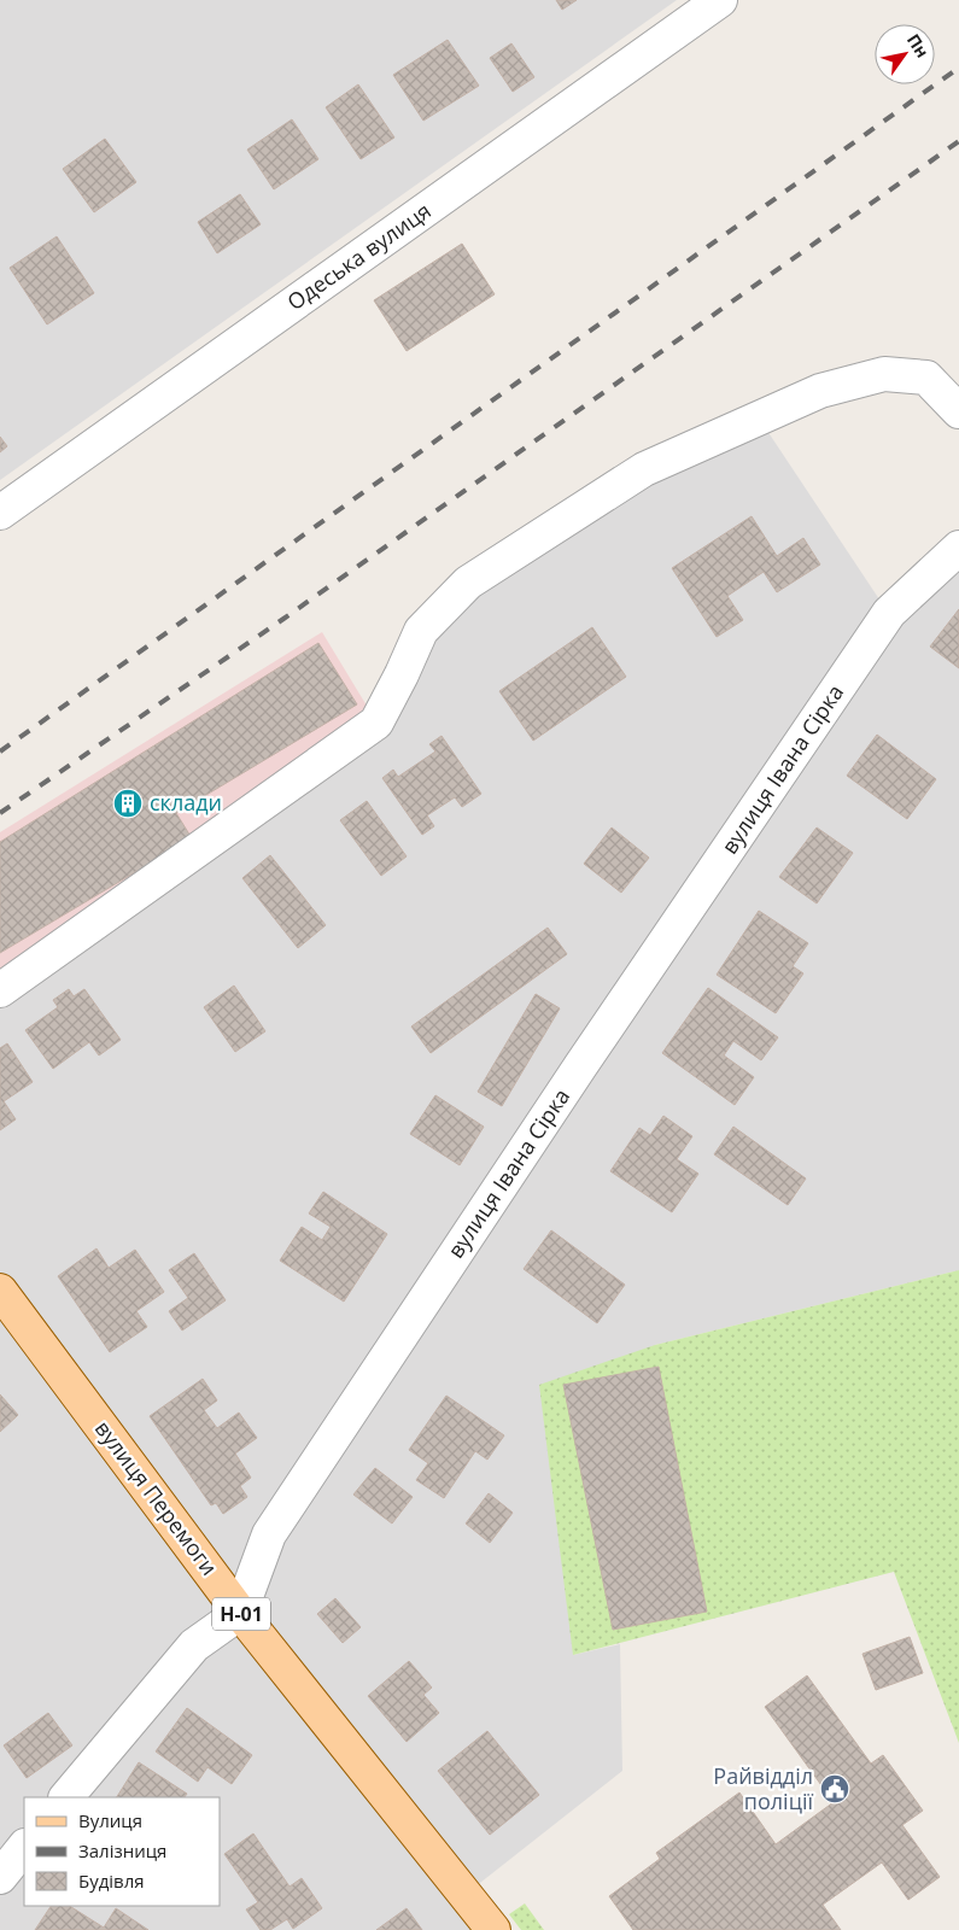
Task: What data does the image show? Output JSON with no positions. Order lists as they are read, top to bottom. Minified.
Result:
{"streets":{"main road":["вулиця Перемоги","Н-01"],"street":["Одеська вулиця","вулиця Івана Сірка"]},"crossings":[["вулиця Івана Сірка","вулиця Перемоги"]],"places":{"building":["склади"],"public building":["Райвідділ поліції"]},"legend":["Вулиця","Залізниця","Будівля"],"north":"top right"}
